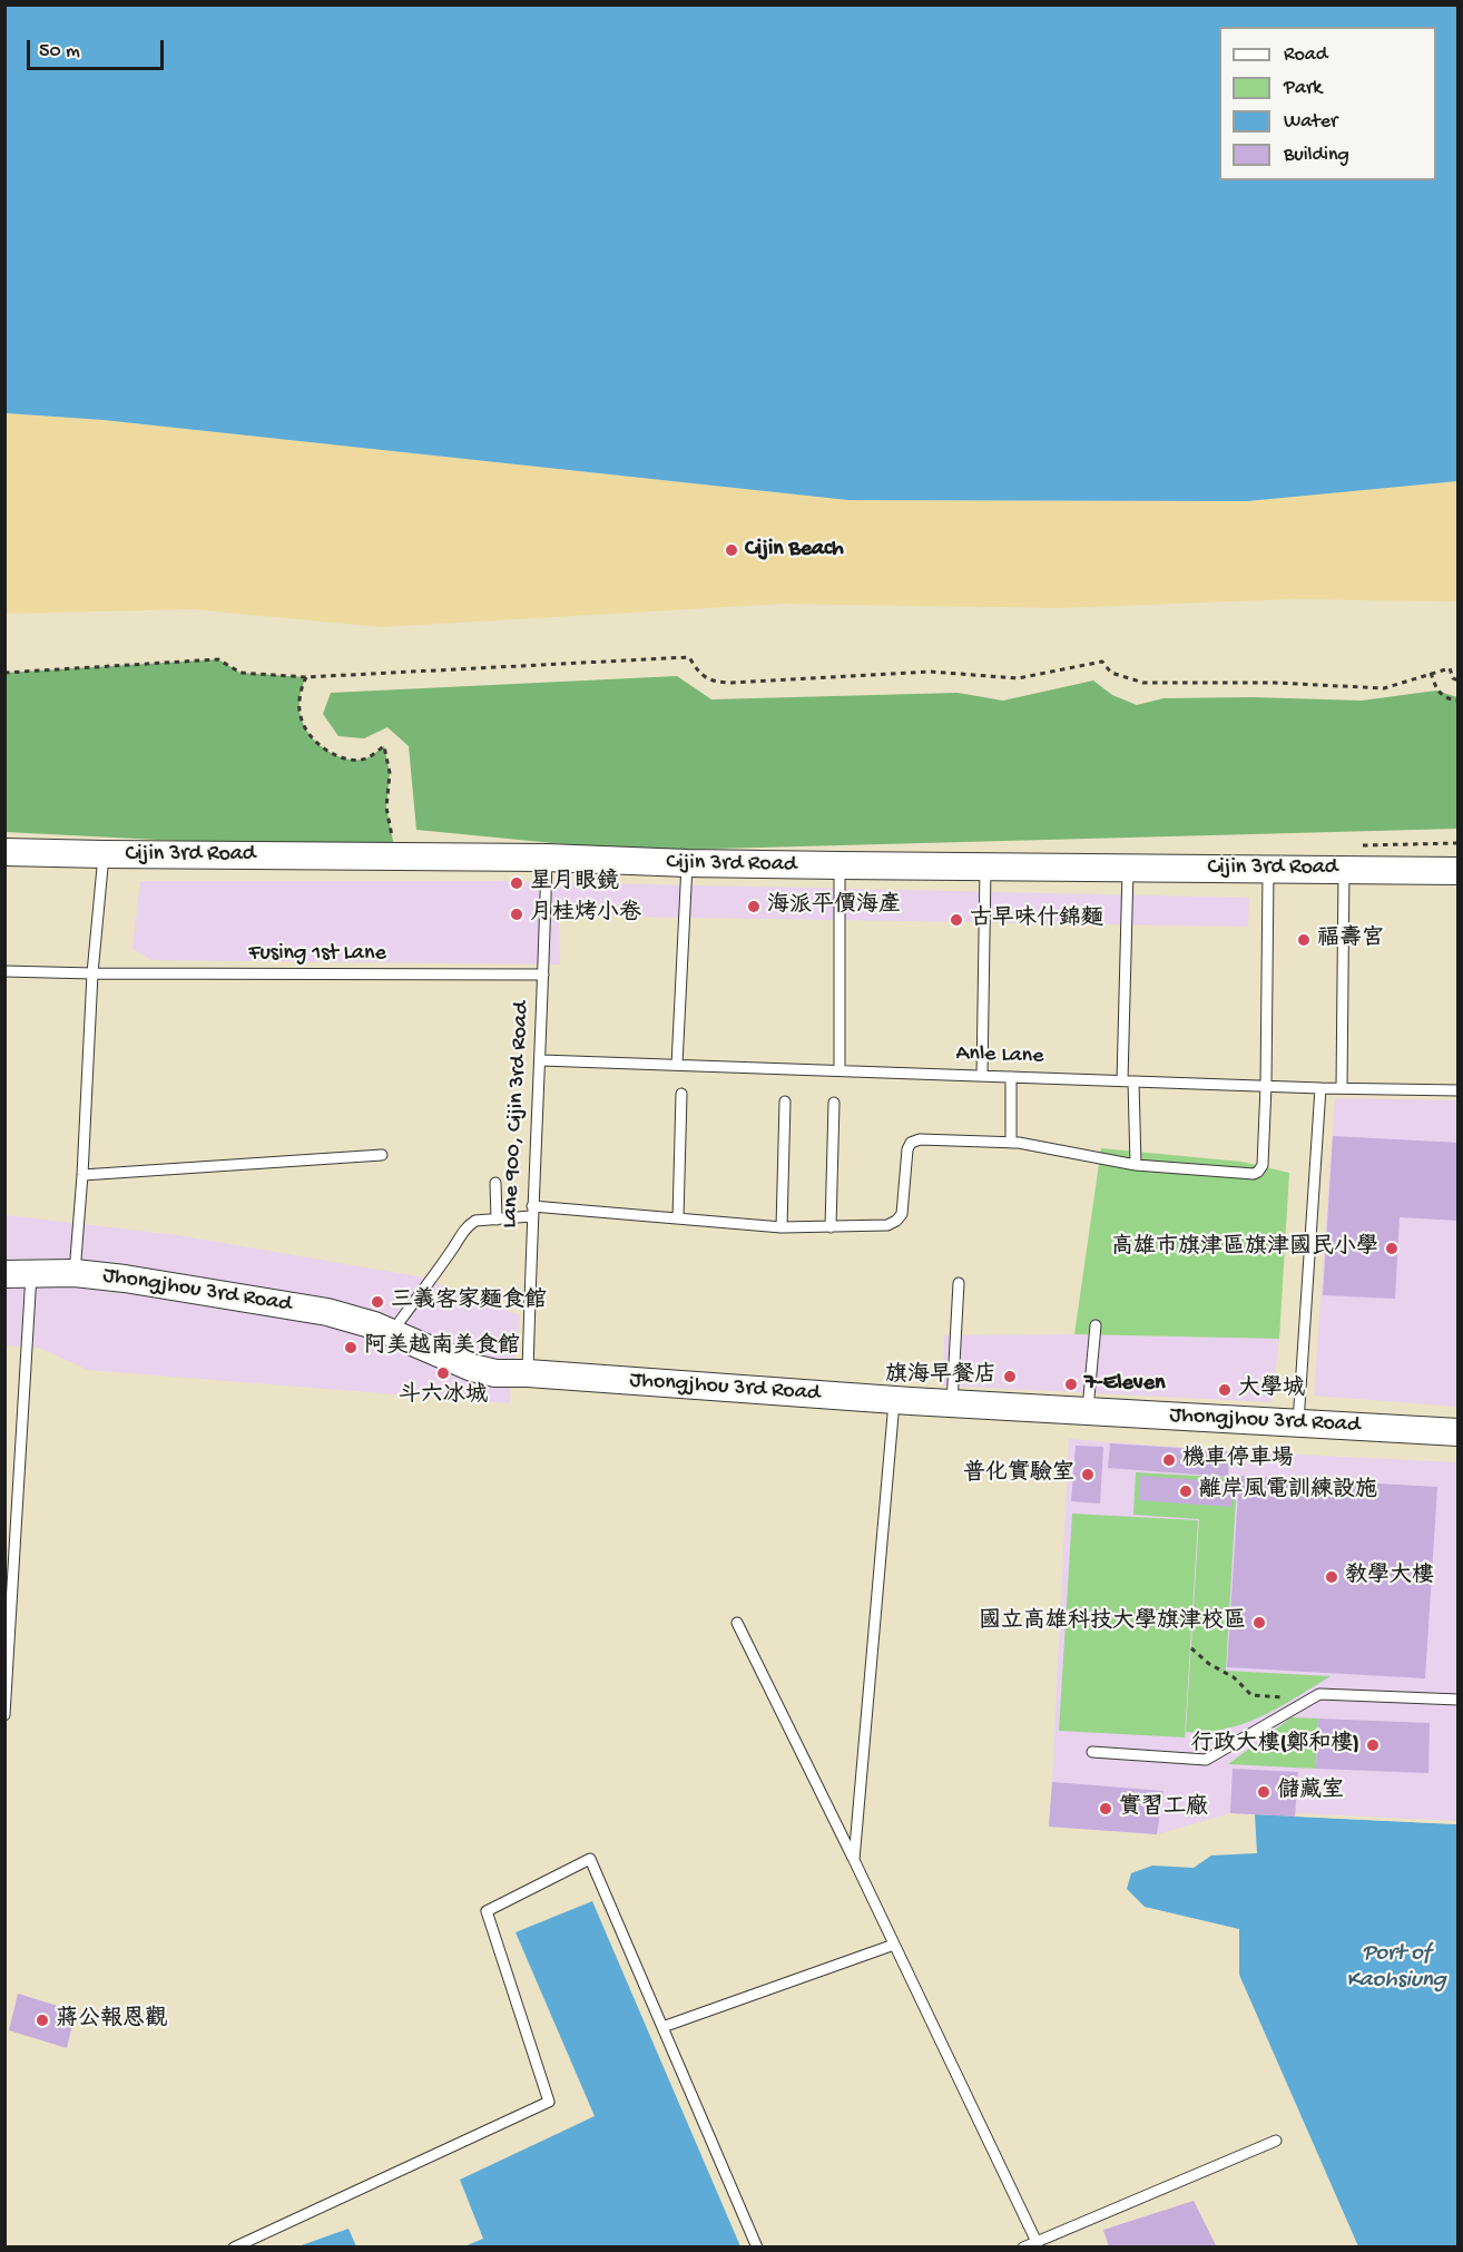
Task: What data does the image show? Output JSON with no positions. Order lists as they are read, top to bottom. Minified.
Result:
{"streets":{"street":["Cijin 3rd Road","Jhongjhou 3rd Road"],"lane":["Fusing 1st Lane","Anle Lane","Lane 900, Cijin 3rd Road"]},"crossings":[["Cijin 3rd Road","Lane 900, Cijin 3rd Road"],["Fusing 1st Lane","Lane 900, Cijin 3rd Road"],["Anle Lane","Lane 900, Cijin 3rd Road"],["Lane 900, Cijin 3rd Road","Jhongjhou 3rd Road"]],"water":["Port of Kaohsiung"],"places":["Cijin Beach","星月眼鏡","海派平價海產","月桂烤小卷","古早味什錦麵","福壽宮","高雄市旗津區旗津國民小學","三義客家麵食館","阿美越南美食館","斗六冰城","旗海早餐店","7-Eleven","大學城","機車停車場","普化實驗室","離岸風電訓練設施","教學大樓","國立高雄科技大學旗津校區","行政大樓(鄭和樓)","儲藏室","實習工廠","蔣公報恩觀"],"legend":["Road","Park","Water","Building"],"scale_bar":"50 m"}
